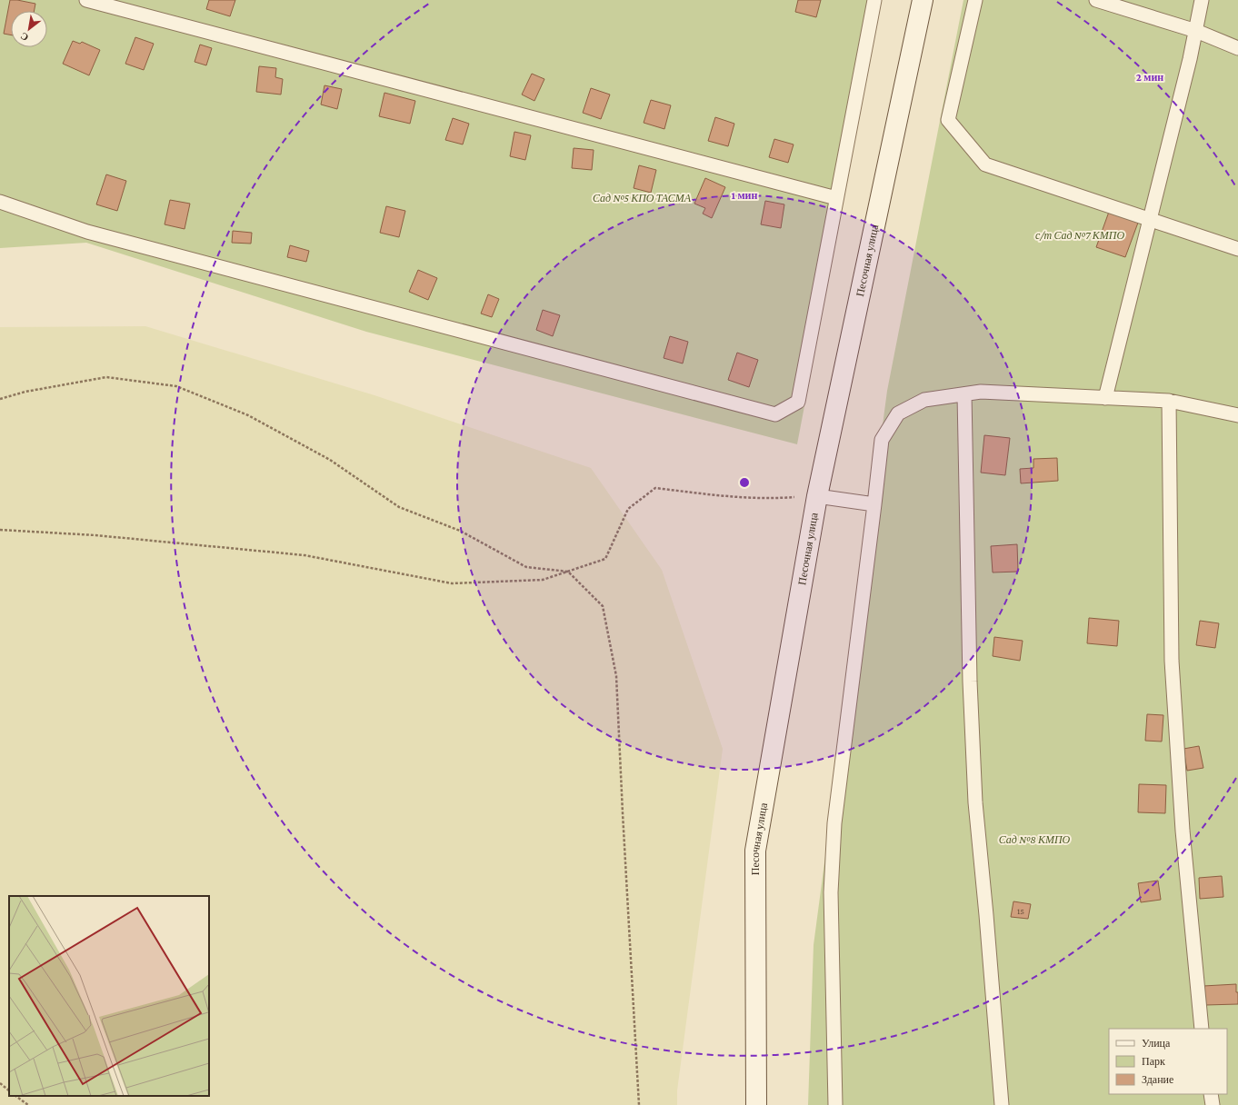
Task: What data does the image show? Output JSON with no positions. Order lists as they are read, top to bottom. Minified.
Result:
{"streets":{"main road":["Песочная улица"]},"parks":["Сад №5 КПО ТАСМА","с/т Сад №7 КМПО","Сад №8 КМПО"],"house_numbers":["15"],"legend":["Улица","Парк","Здание"],"north":"bottom left","rings":["2 мин","1 мин"]}
